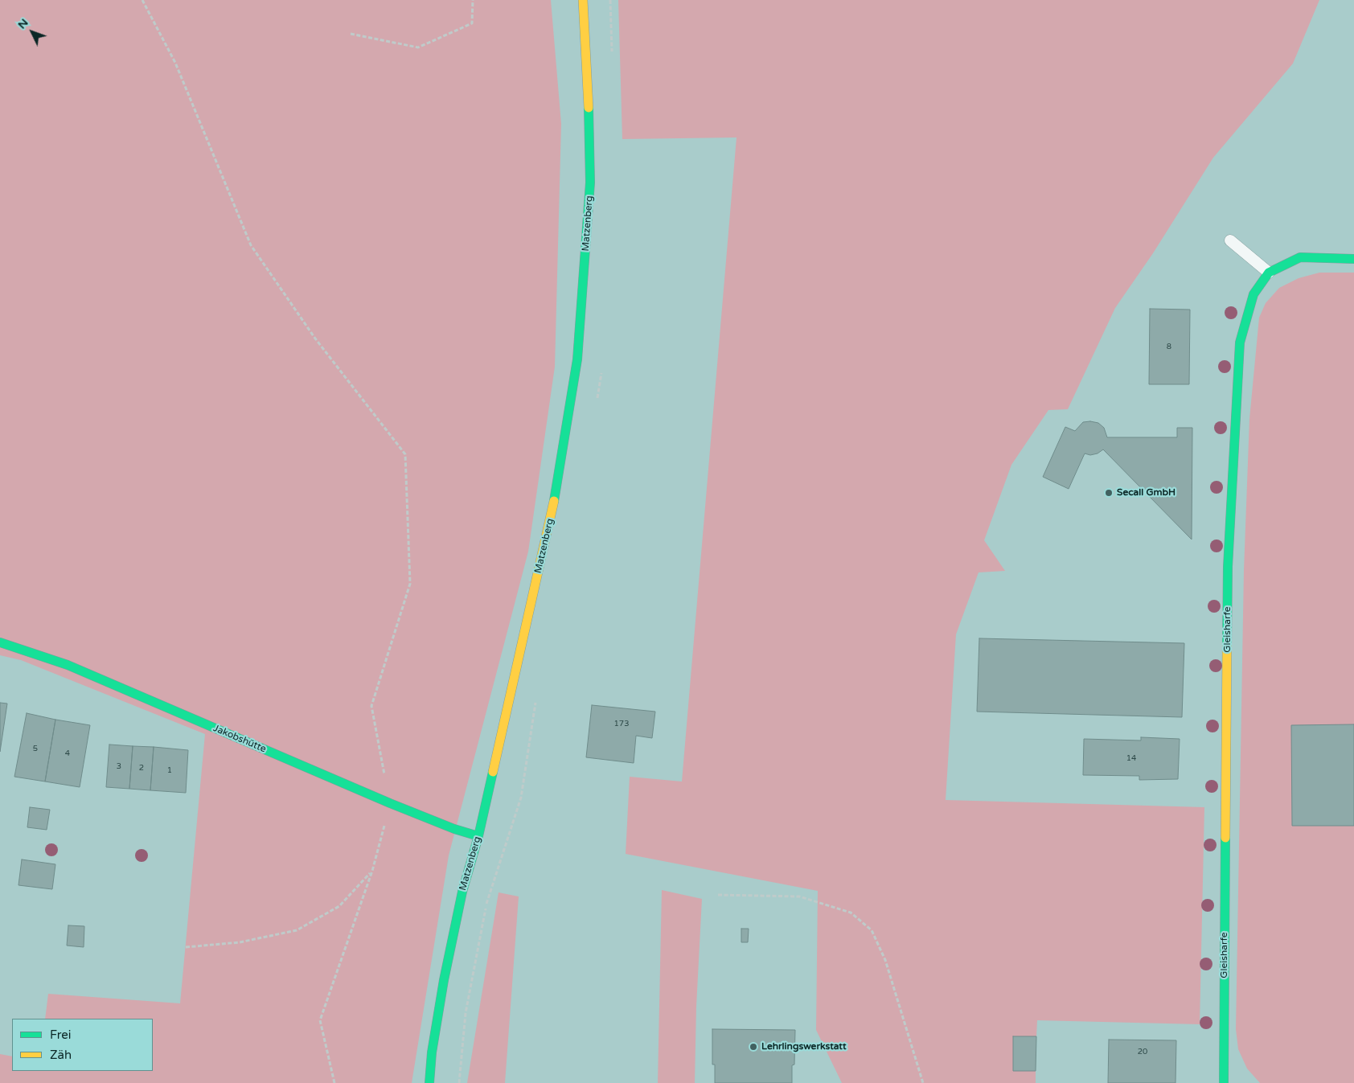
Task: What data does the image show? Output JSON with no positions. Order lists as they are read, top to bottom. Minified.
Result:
{"streets":{"street":["Matzenberg","Gleisharfe","Jakobshütte"]},"crossings":[["Matzenberg","Jakobshütte"]],"places":["Secall GmbH","Lehrlingswerkstatt"],"house_numbers":["8","173","5","4","14","3","2","1","20"],"legend":["Frei","Zäh"],"north":"top left"}
